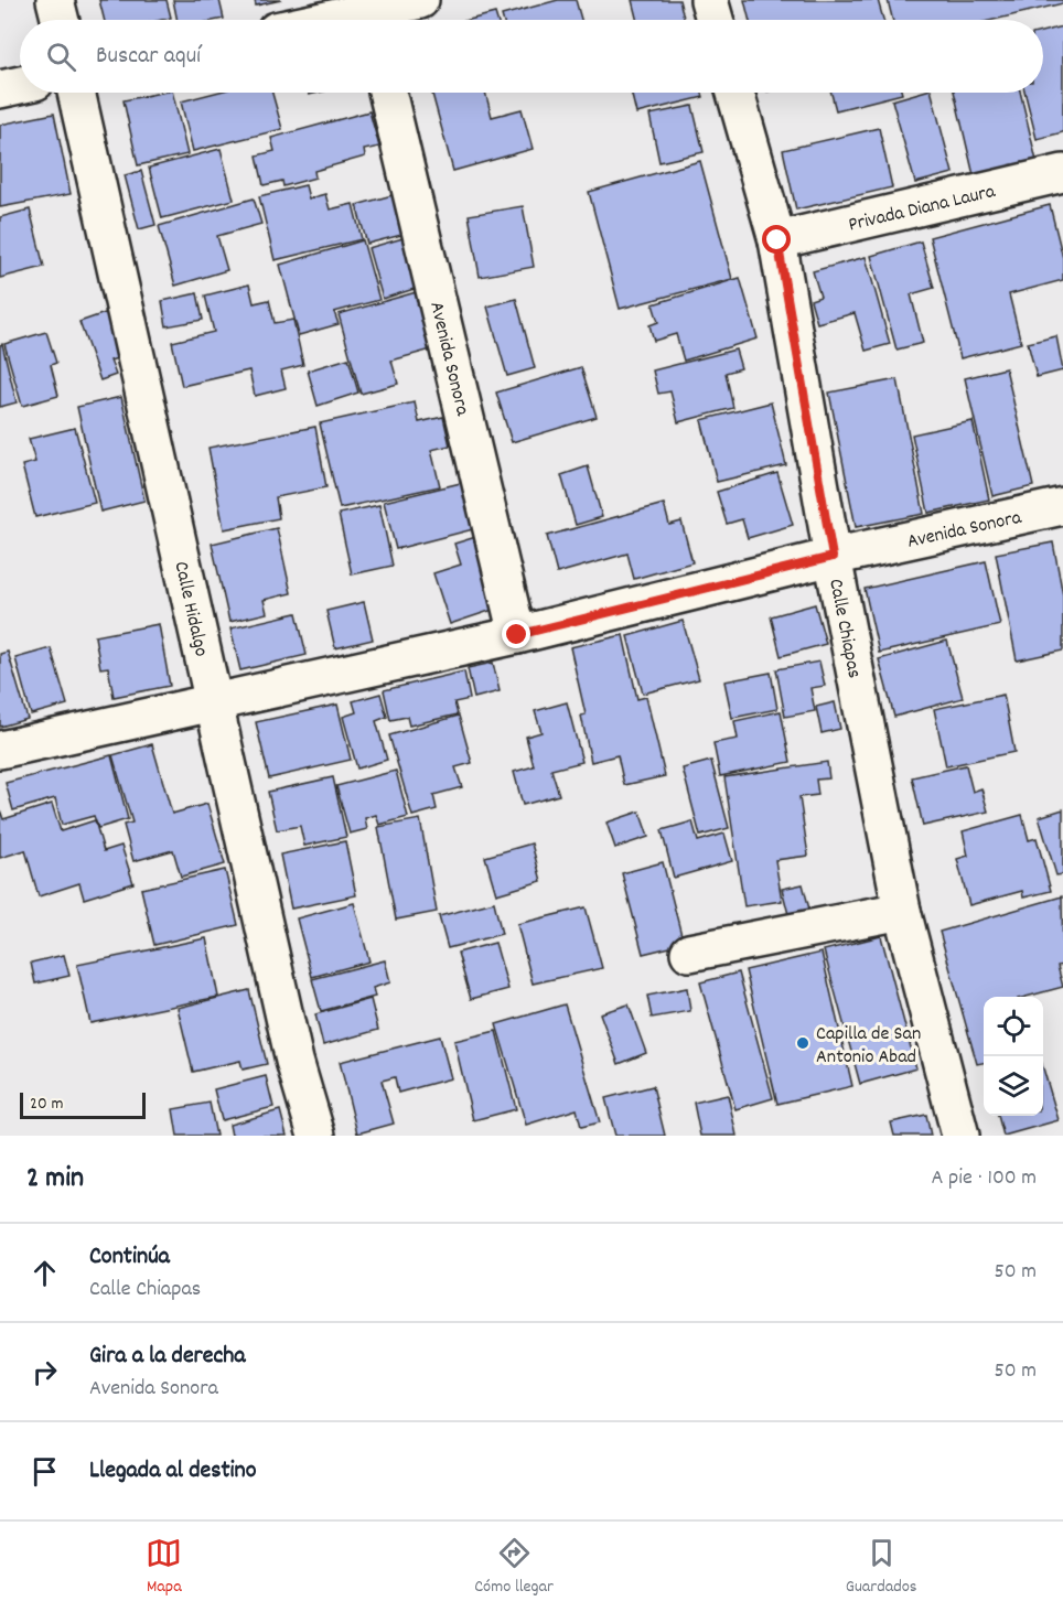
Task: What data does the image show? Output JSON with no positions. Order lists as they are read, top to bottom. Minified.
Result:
{"streets":{"street":["Privada Diana Laura","Avenida Sonora","Calle Hidalgo","Calle Chiapas"]},"crossings":[["Privada Diana Laura","Calle Chiapas"],["Avenida Sonora","Calle Hidalgo"],["Avenida Sonora","Calle Chiapas"]],"places":["Capilla de San Antonio Abad"],"scale_bar":"20 m","page":{"search":"Buscar aquí","scale":"20 m","heading":["2 min","A pie · 100 m"],"list":[["Continúa","Calle Chiapas","50 m"],["Gira a la derecha","Avenida Sonora","50 m"],"Llegada al destino"],"nav":["Mapa","Cómo llegar","Guardados"]}}
